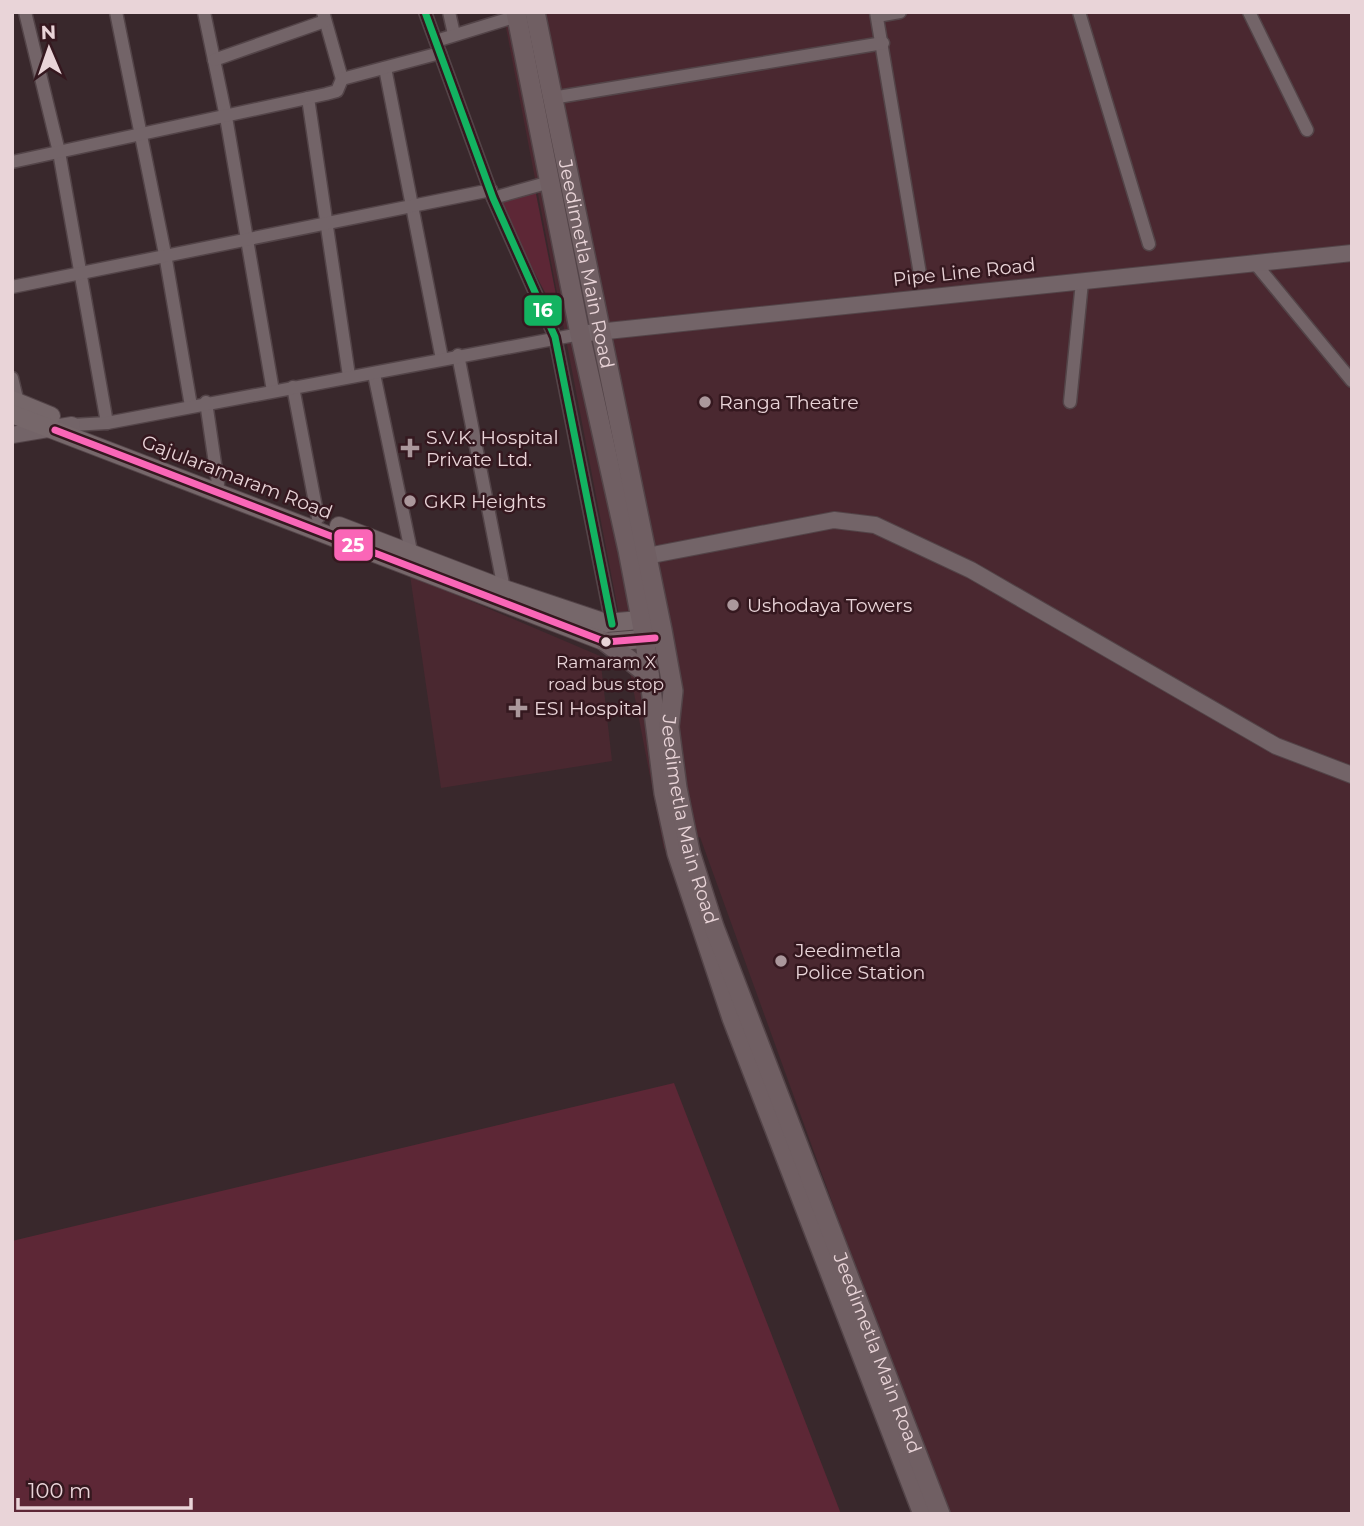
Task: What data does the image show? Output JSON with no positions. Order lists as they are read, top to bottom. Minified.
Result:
{"streets":{"main road":["Jeedimetla Main Road","Gajularamaram Road"],"street":["Pipe Line Road"]},"crossings":[["Jeedimetla Main Road","Pipe Line Road"],["Jeedimetla Main Road","Gajularamaram Road"]],"places":{"other":["Ranga Theatre","GKR Heights","Ushodaya Towers","Ramaram X road bus stop","Jeedimetla Police Station"],"health":["S.V.K. Hospital Private Ltd.","ESI Hospital"]},"lines":["transit line 16","transit line 25"],"scale_bar":"100 m","north":"top"}
